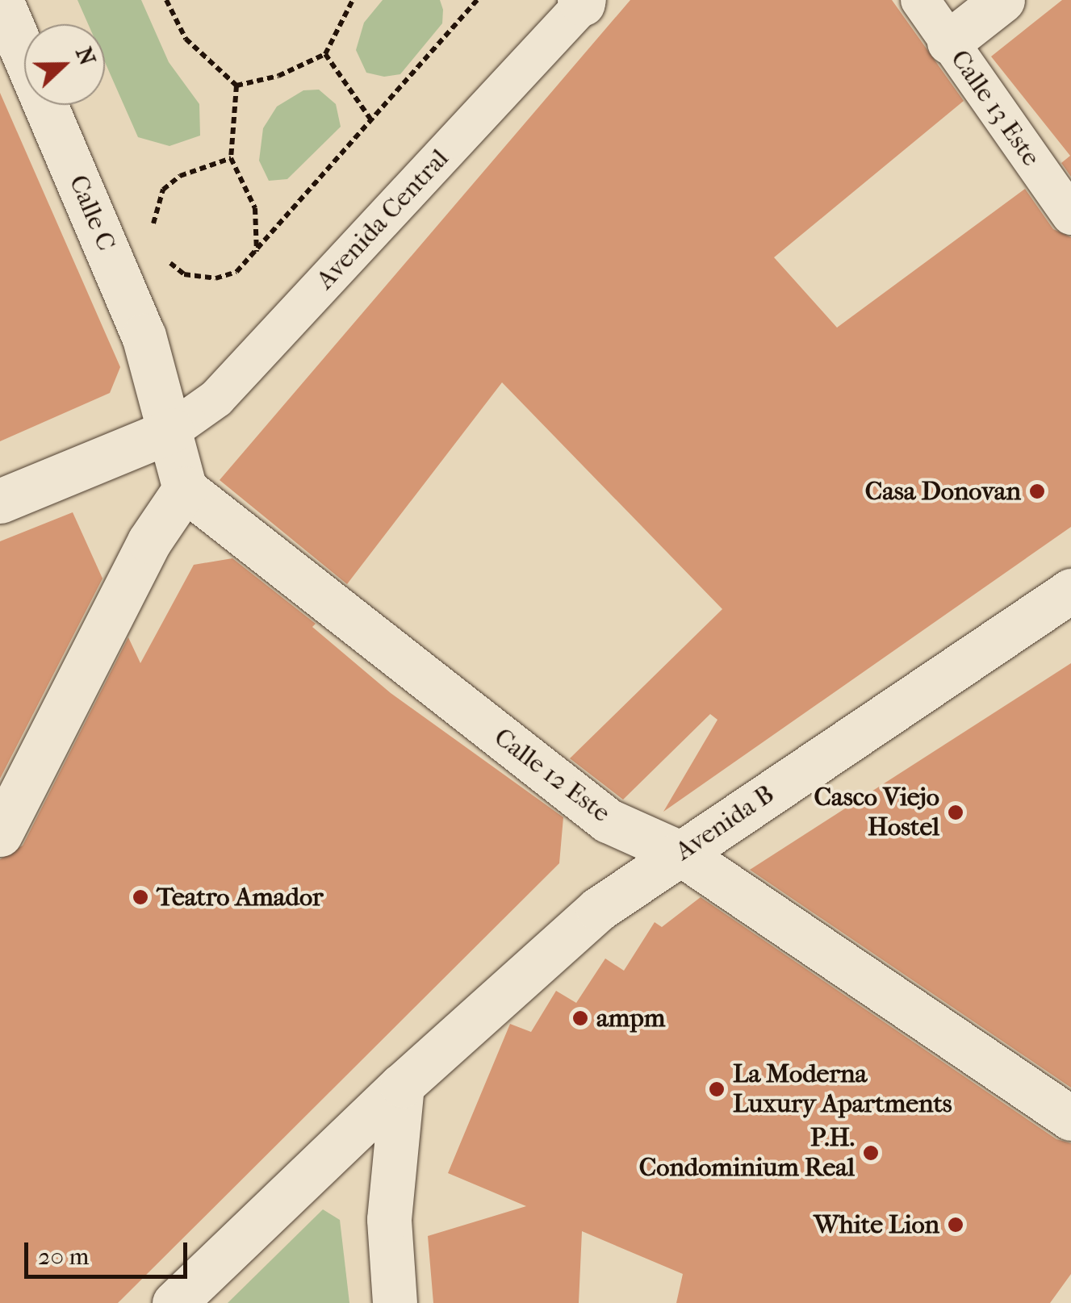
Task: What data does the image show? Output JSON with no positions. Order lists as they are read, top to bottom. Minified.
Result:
{"streets":{"street":["Calle 13 Este","Calle C","Avenida Central","Calle 12 Este","Avenida B"]},"crossings":[["Calle C","Avenida Central"],["Calle 12 Este","Avenida B"]],"places":["Casa Donovan","Casco Viejo Hostel","Teatro Amador","ampm","La Moderna Luxury Apartments","P.H. Condominium Real","White Lion"],"scale_bar":"20 m","north":"right"}
